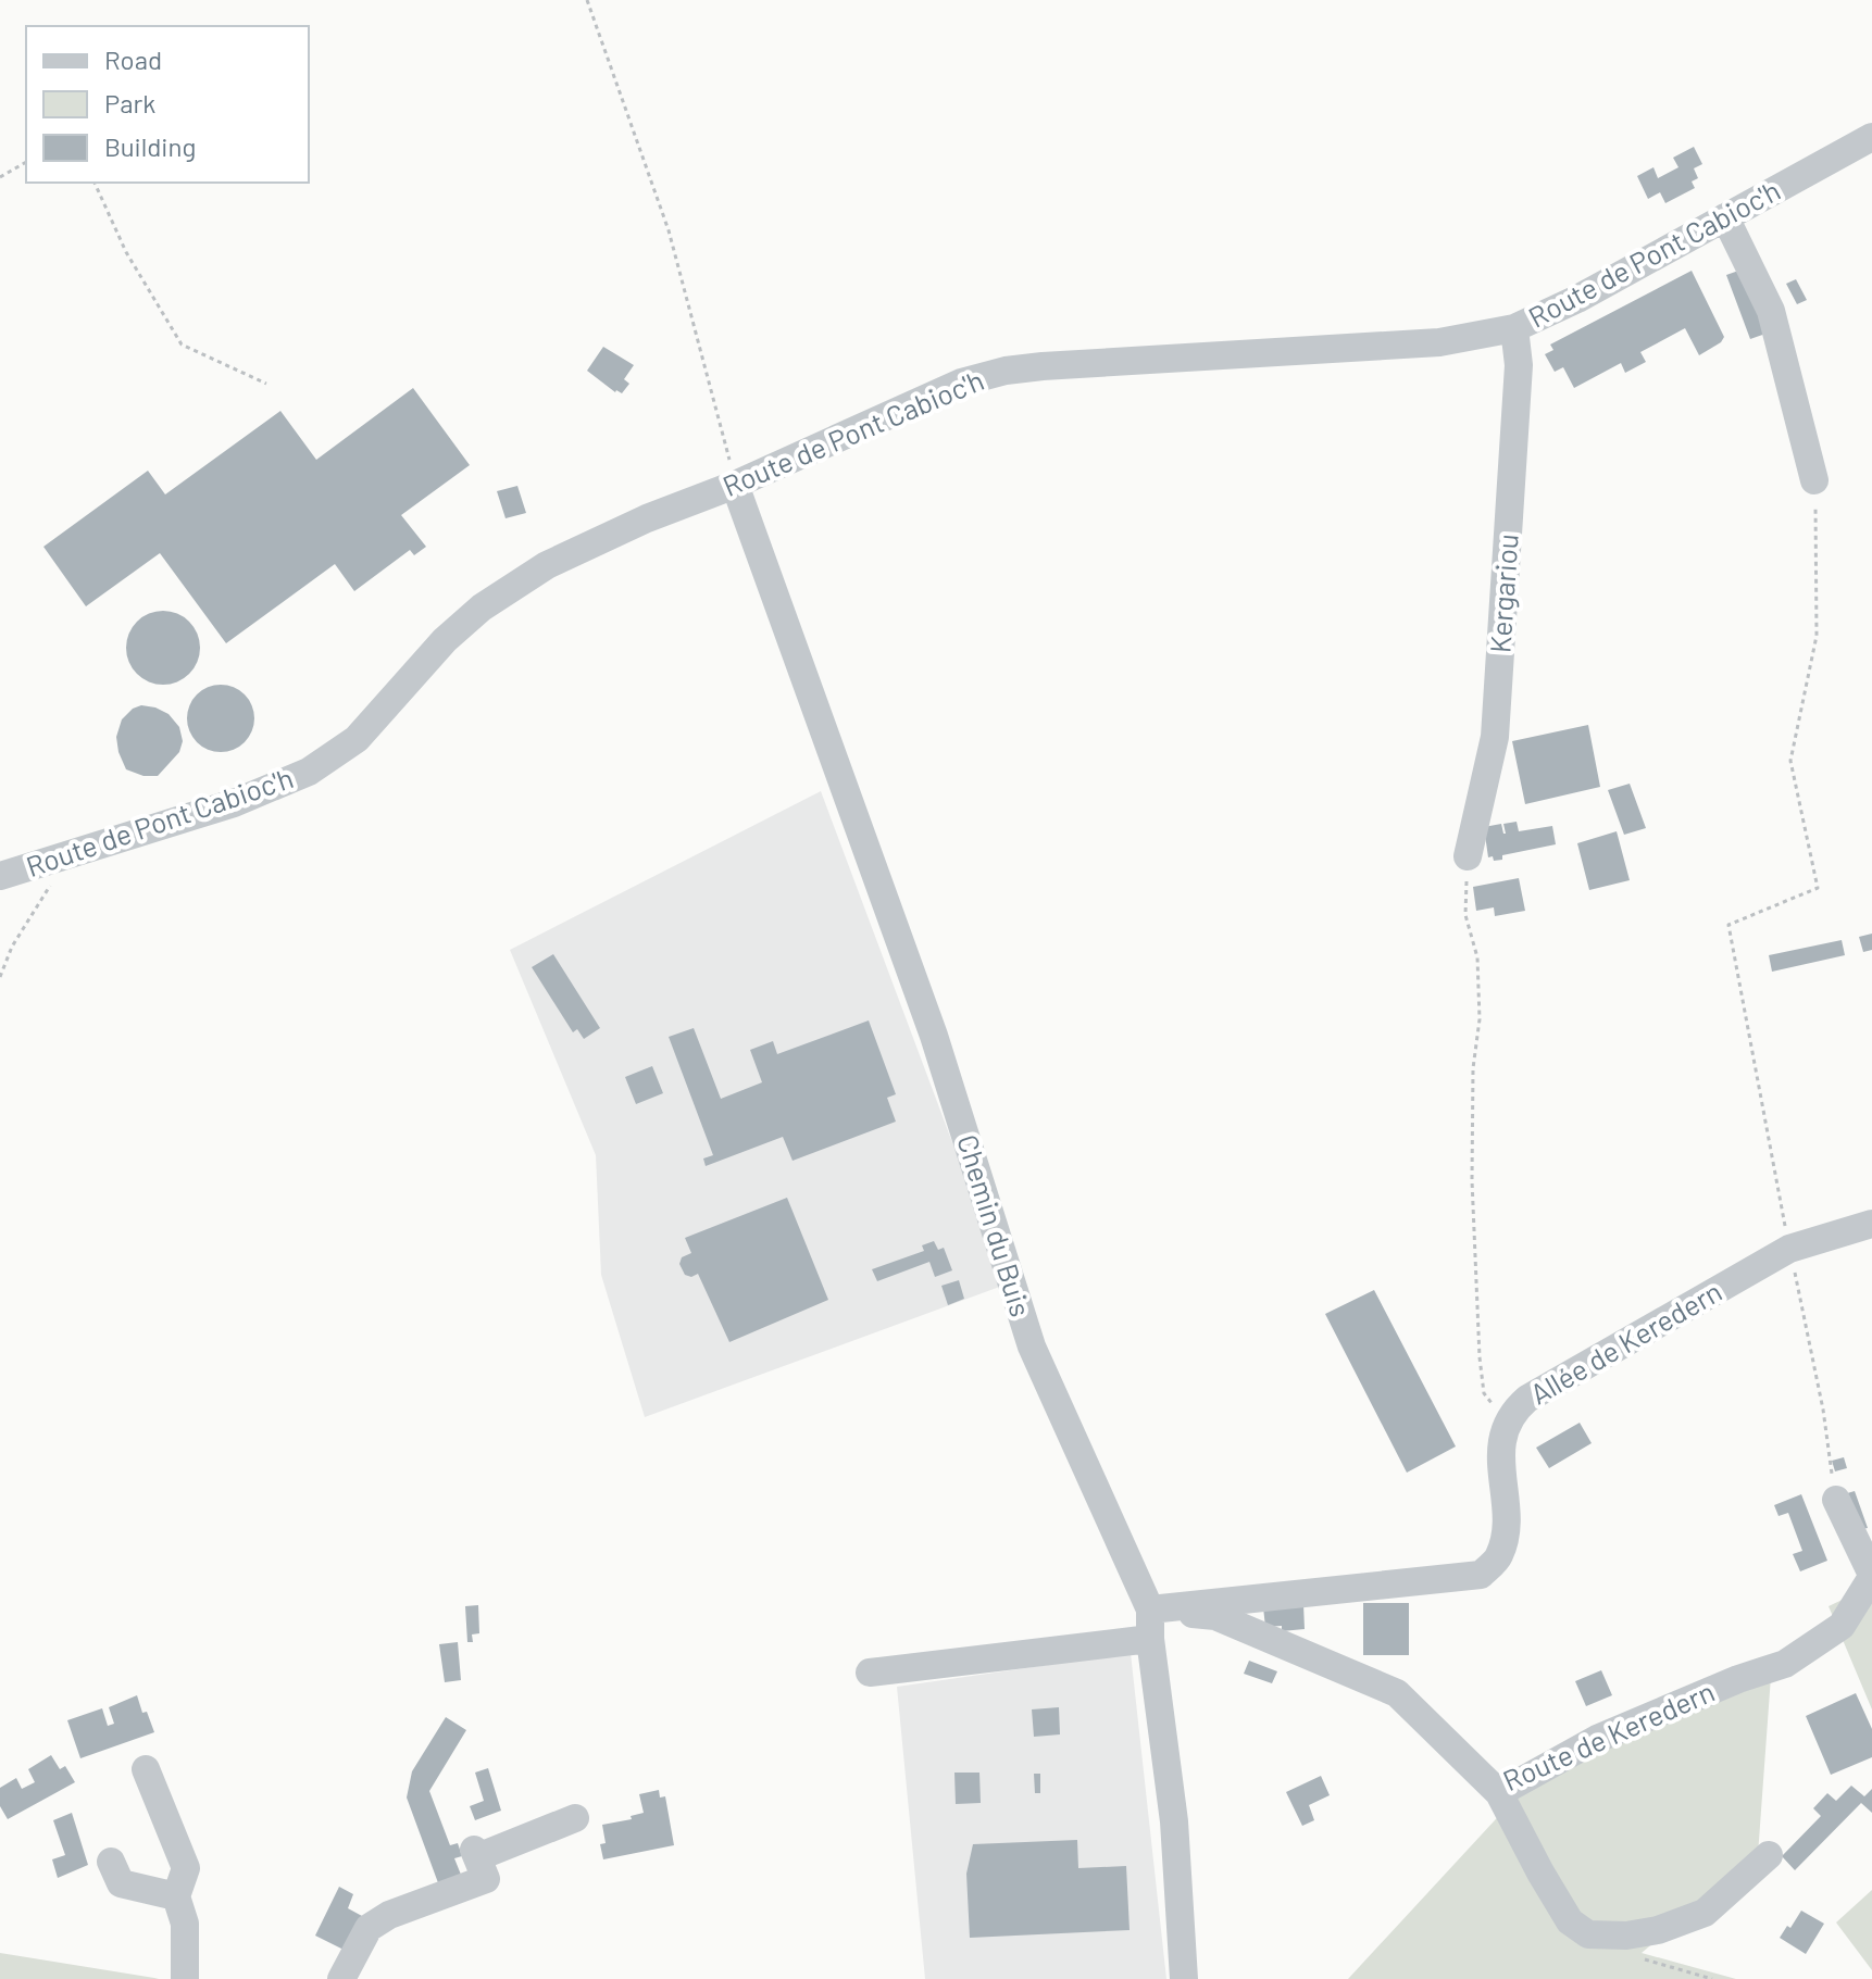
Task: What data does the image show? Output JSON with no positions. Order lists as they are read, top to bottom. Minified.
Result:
{"streets":{"street":["Route de Pont Cabioc'h","Kergariou","Chemin du Buis","Allée de Keredern","Route de Keredern"]},"crossings":[["Route de Pont Cabioc'h","Kergariou"],["Route de Pont Cabioc'h","Chemin du Buis"],["Chemin du Buis","Allée de Keredern"],["Chemin du Buis","Route de Keredern"],["Allée de Keredern","Route de Keredern"]],"legend":["Road","Park","Building"]}
